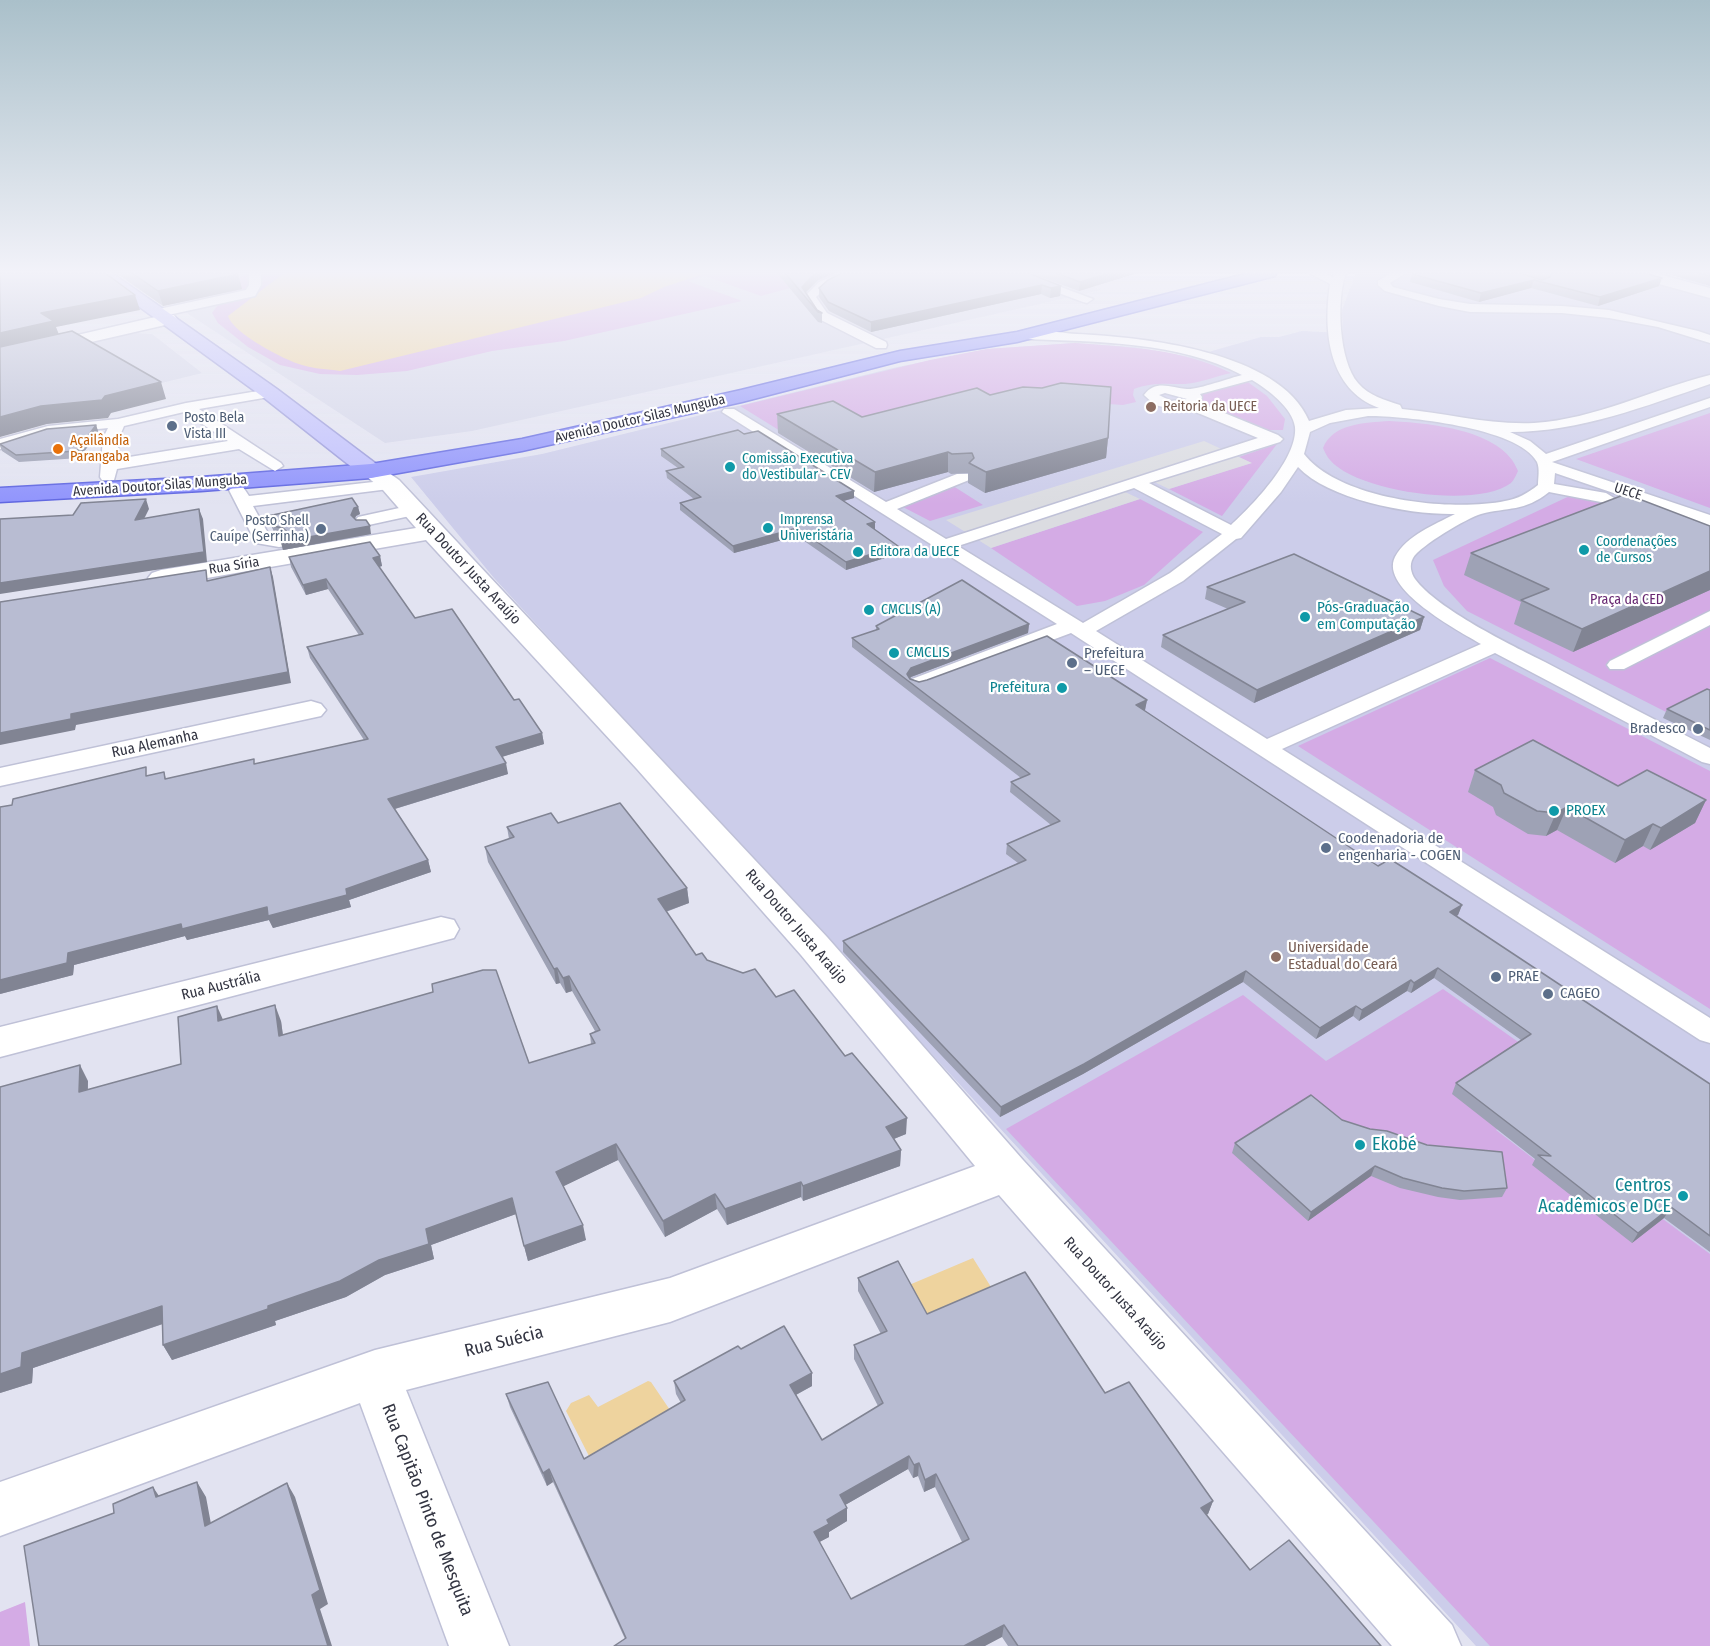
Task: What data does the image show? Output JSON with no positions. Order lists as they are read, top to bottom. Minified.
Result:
{"streets":{"main road":["Avenida Doutor Silas Munguba"],"street":["Rua Síria","Rua Doutor Justa Araújo","Rua Alemanha","Rua Austrália","Rua Suécia","Rua Capitão Pinto de Mesquita"],"lane":["UECE"]},"crossings":[["Avenida Doutor Silas Munguba","Rua Síria"],["Avenida Doutor Silas Munguba","Rua Doutor Justa Araújo"],["Rua Síria","Rua Doutor Justa Araújo"],["Rua Doutor Justa Araújo","Rua Suécia"],["Rua Suécia","Rua Capitão Pinto de Mesquita"]],"parks":["Praça da CED"],"places":["Reitoria da UECE","Posto Bela Vista III","Açailândia Parangaba","Comissão Executiva do Vestibular - CEV","Imprensa Univeristária","Posto Shell Cauípe (Serrinha)","Coordenações de Cursos","Editora da UECE","CMCLIS (A)","Pós-Graduação em Computação","CMCLIS","Prefeitura – UECE","Prefeitura","Bradesco","PROEX","Coodenadoria de engenharia - COGEN","Universidade Estadual do Ceará","PRAE","CAGEO","Ekobé","Centros Acadêmicos e DCE"]}
